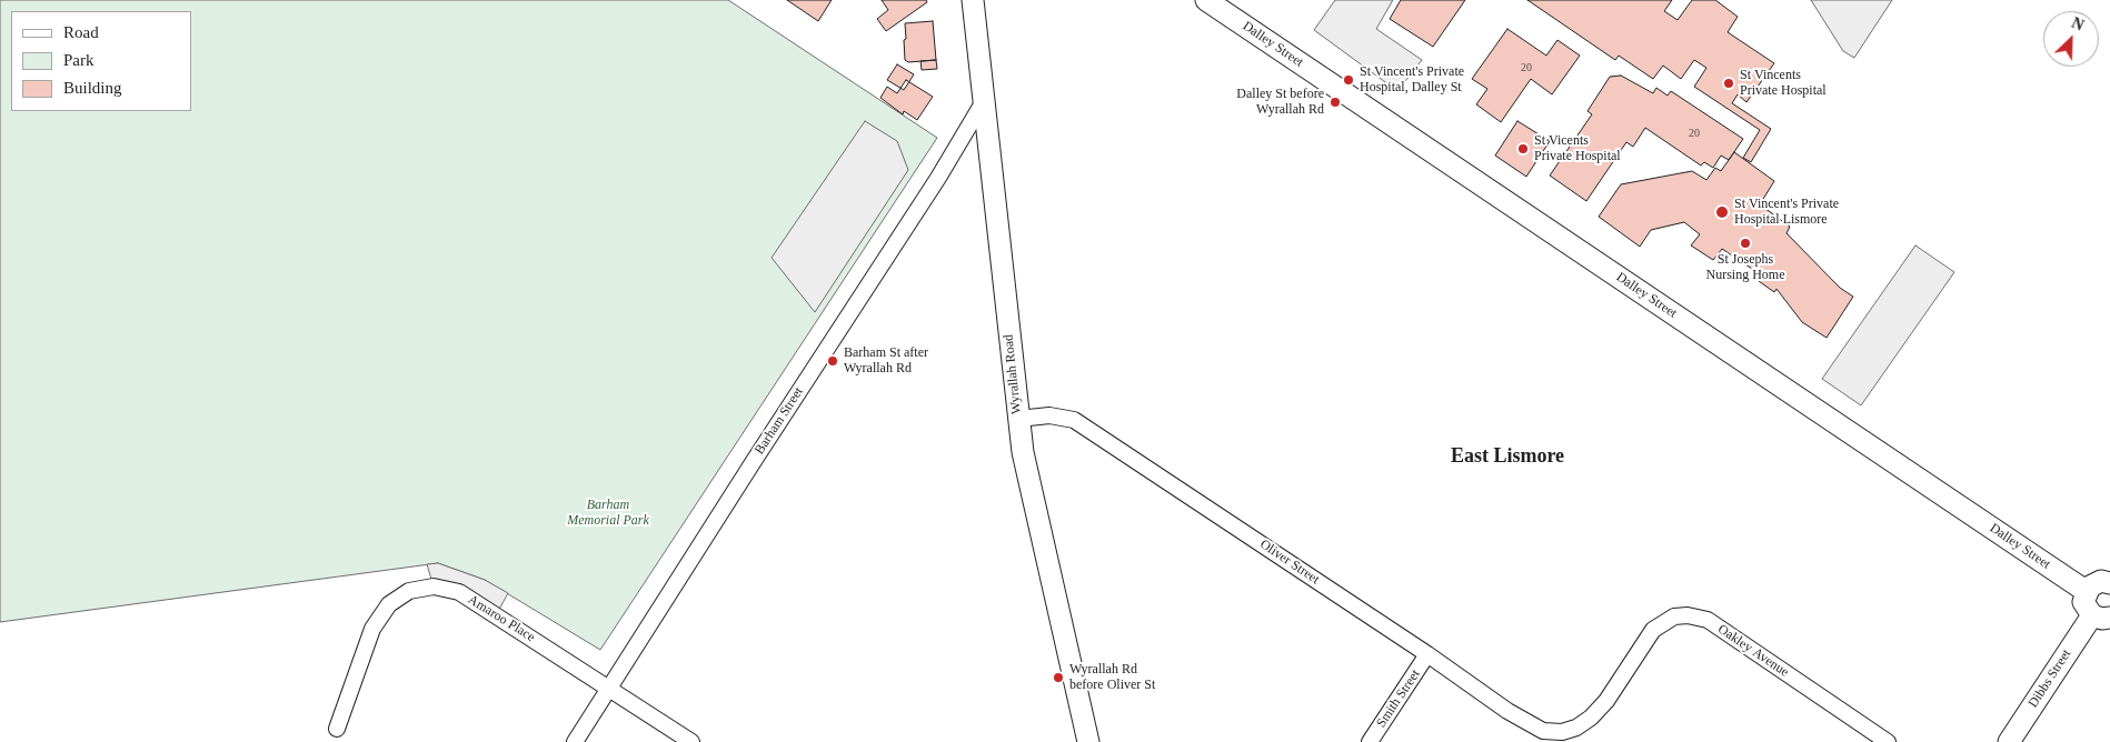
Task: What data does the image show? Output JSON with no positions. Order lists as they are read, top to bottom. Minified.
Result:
{"streets":{"street":["Dalley Street","Wyrallah Road","Barham Street","Oliver Street","Amaroo Place","Oakley Avenue","Dibbs Street","Smith Street"]},"crossings":[["Wyrallah Road","Barham Street"],["Wyrallah Road","Oliver Street"],["Barham Street","Amaroo Place"],["Oliver Street","Oakley Avenue"],["Oliver Street","Smith Street"]],"districts":["East Lismore"],"parks":["Barham Memorial Park"],"places":["St Vincent's Private Hospital, Dalley St","St Vincents Private Hospital","Dalley St before Wyrallah Rd","St Vicents Private Hospital","St Vincent's Private Hospital Lismore","St Josephs Nursing Home","Barham St after Wyrallah Rd","Wyrallah Rd before Oliver St"],"house_numbers":["20","20"],"legend":["Road","Park","Building"],"north":"top right"}
